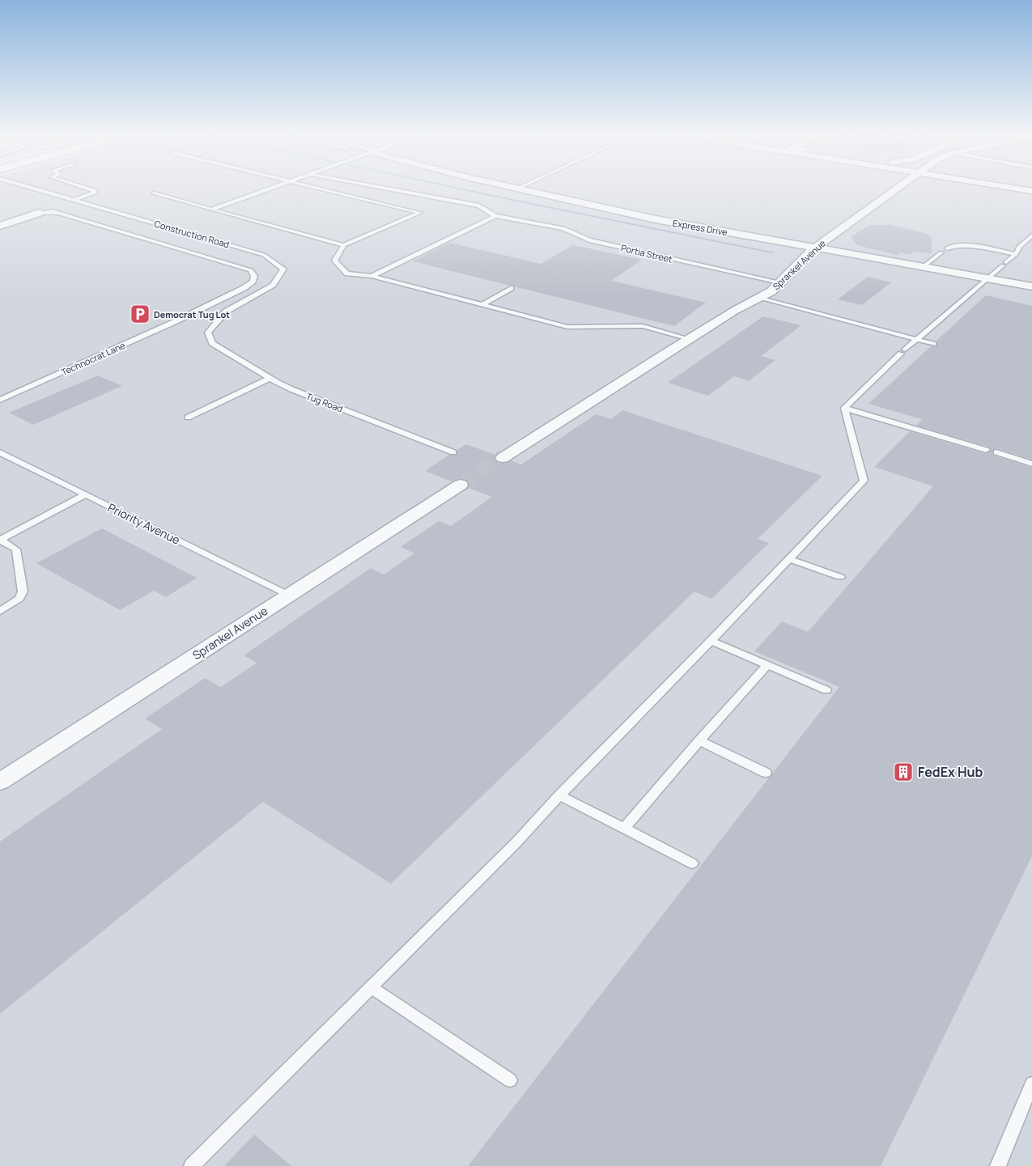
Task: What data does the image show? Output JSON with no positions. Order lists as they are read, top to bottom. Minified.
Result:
{"streets":{"street":["Express Drive","Sprankel Avenue"],"lane":["Construction Road","Portia Street","Technocrat Lane","Tug Road","Priority Avenue"]},"crossings":[["Express Drive","Sprankel Avenue"],["Construction Road","Tug Road"],["Portia Street","Sprankel Avenue"],["Sprankel Avenue","Priority Avenue"]],"places":{"parking":["Democrat Tug Lot"],"building":["FedEx Hub"]}}
